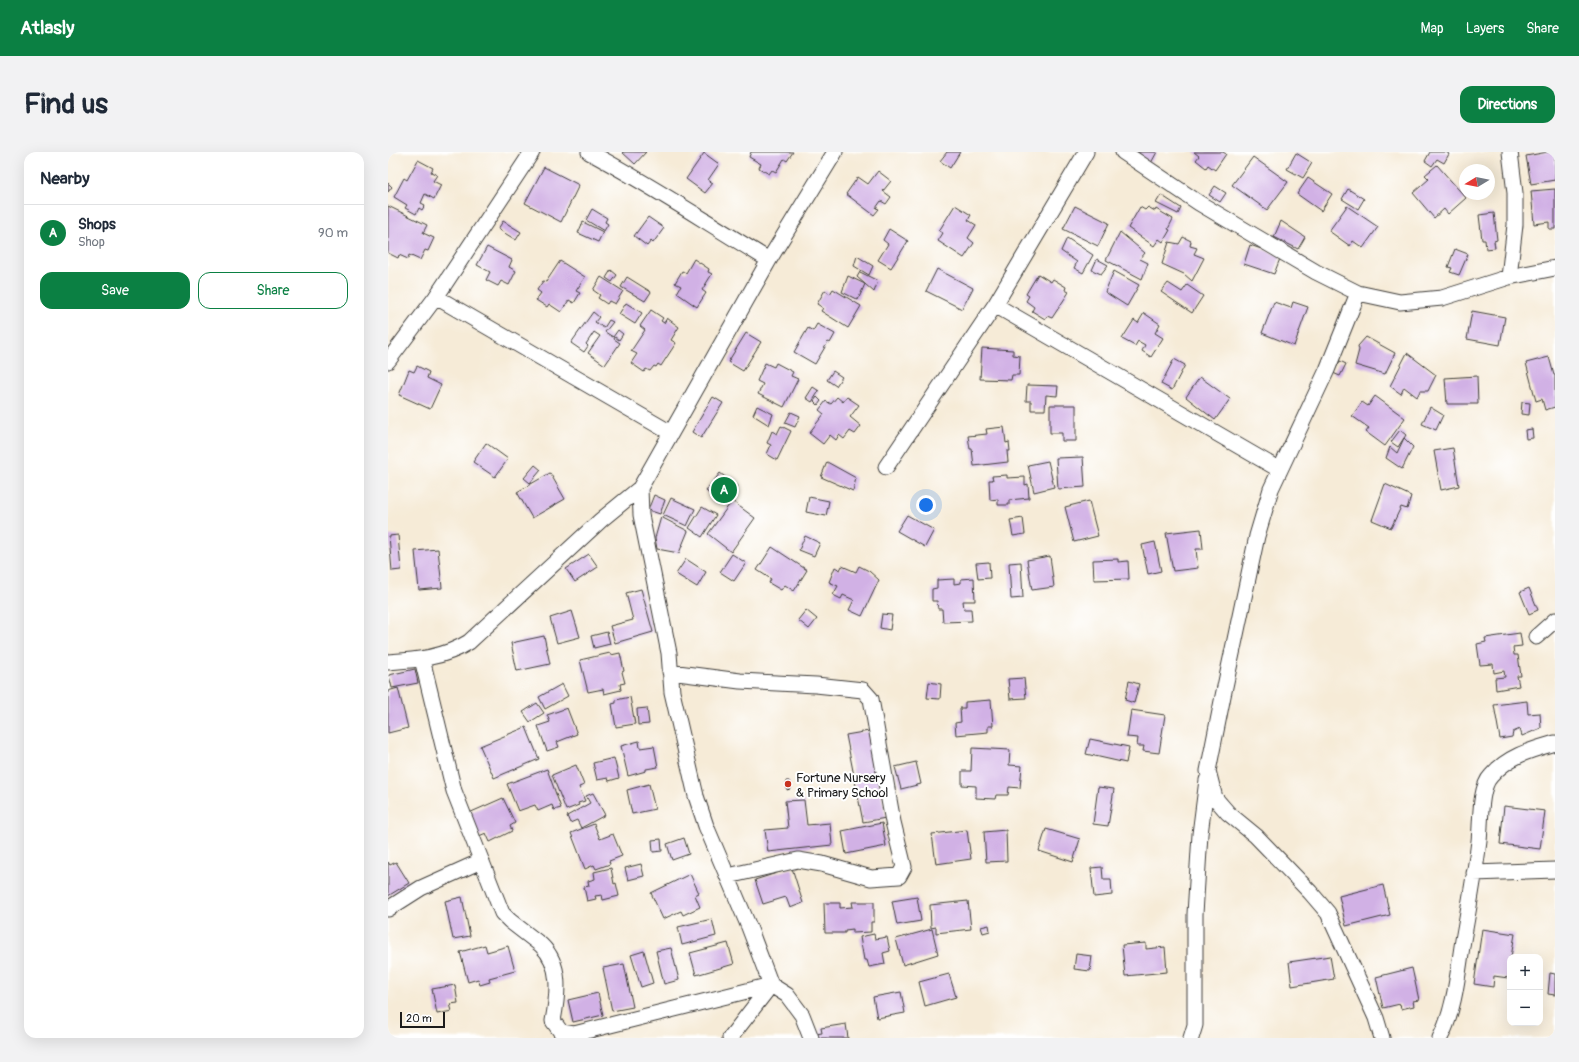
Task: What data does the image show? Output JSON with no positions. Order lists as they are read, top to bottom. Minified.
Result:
{"places":["Fortune Nursery & Primary School"],"scale_bar":"20 m","north":"left","page":{"header":"Atlasly","nav":["Map","Layers","Share"],"buttons":["Directions",["Save","Share"]],"title":"Find us","heading":"Nearby","list":[{"mark":"A","name":"Shops","note":"Shop","value":"90 m"}],"pins":"A","map_buttons":["+","−"],"scale":"20 m"}}
